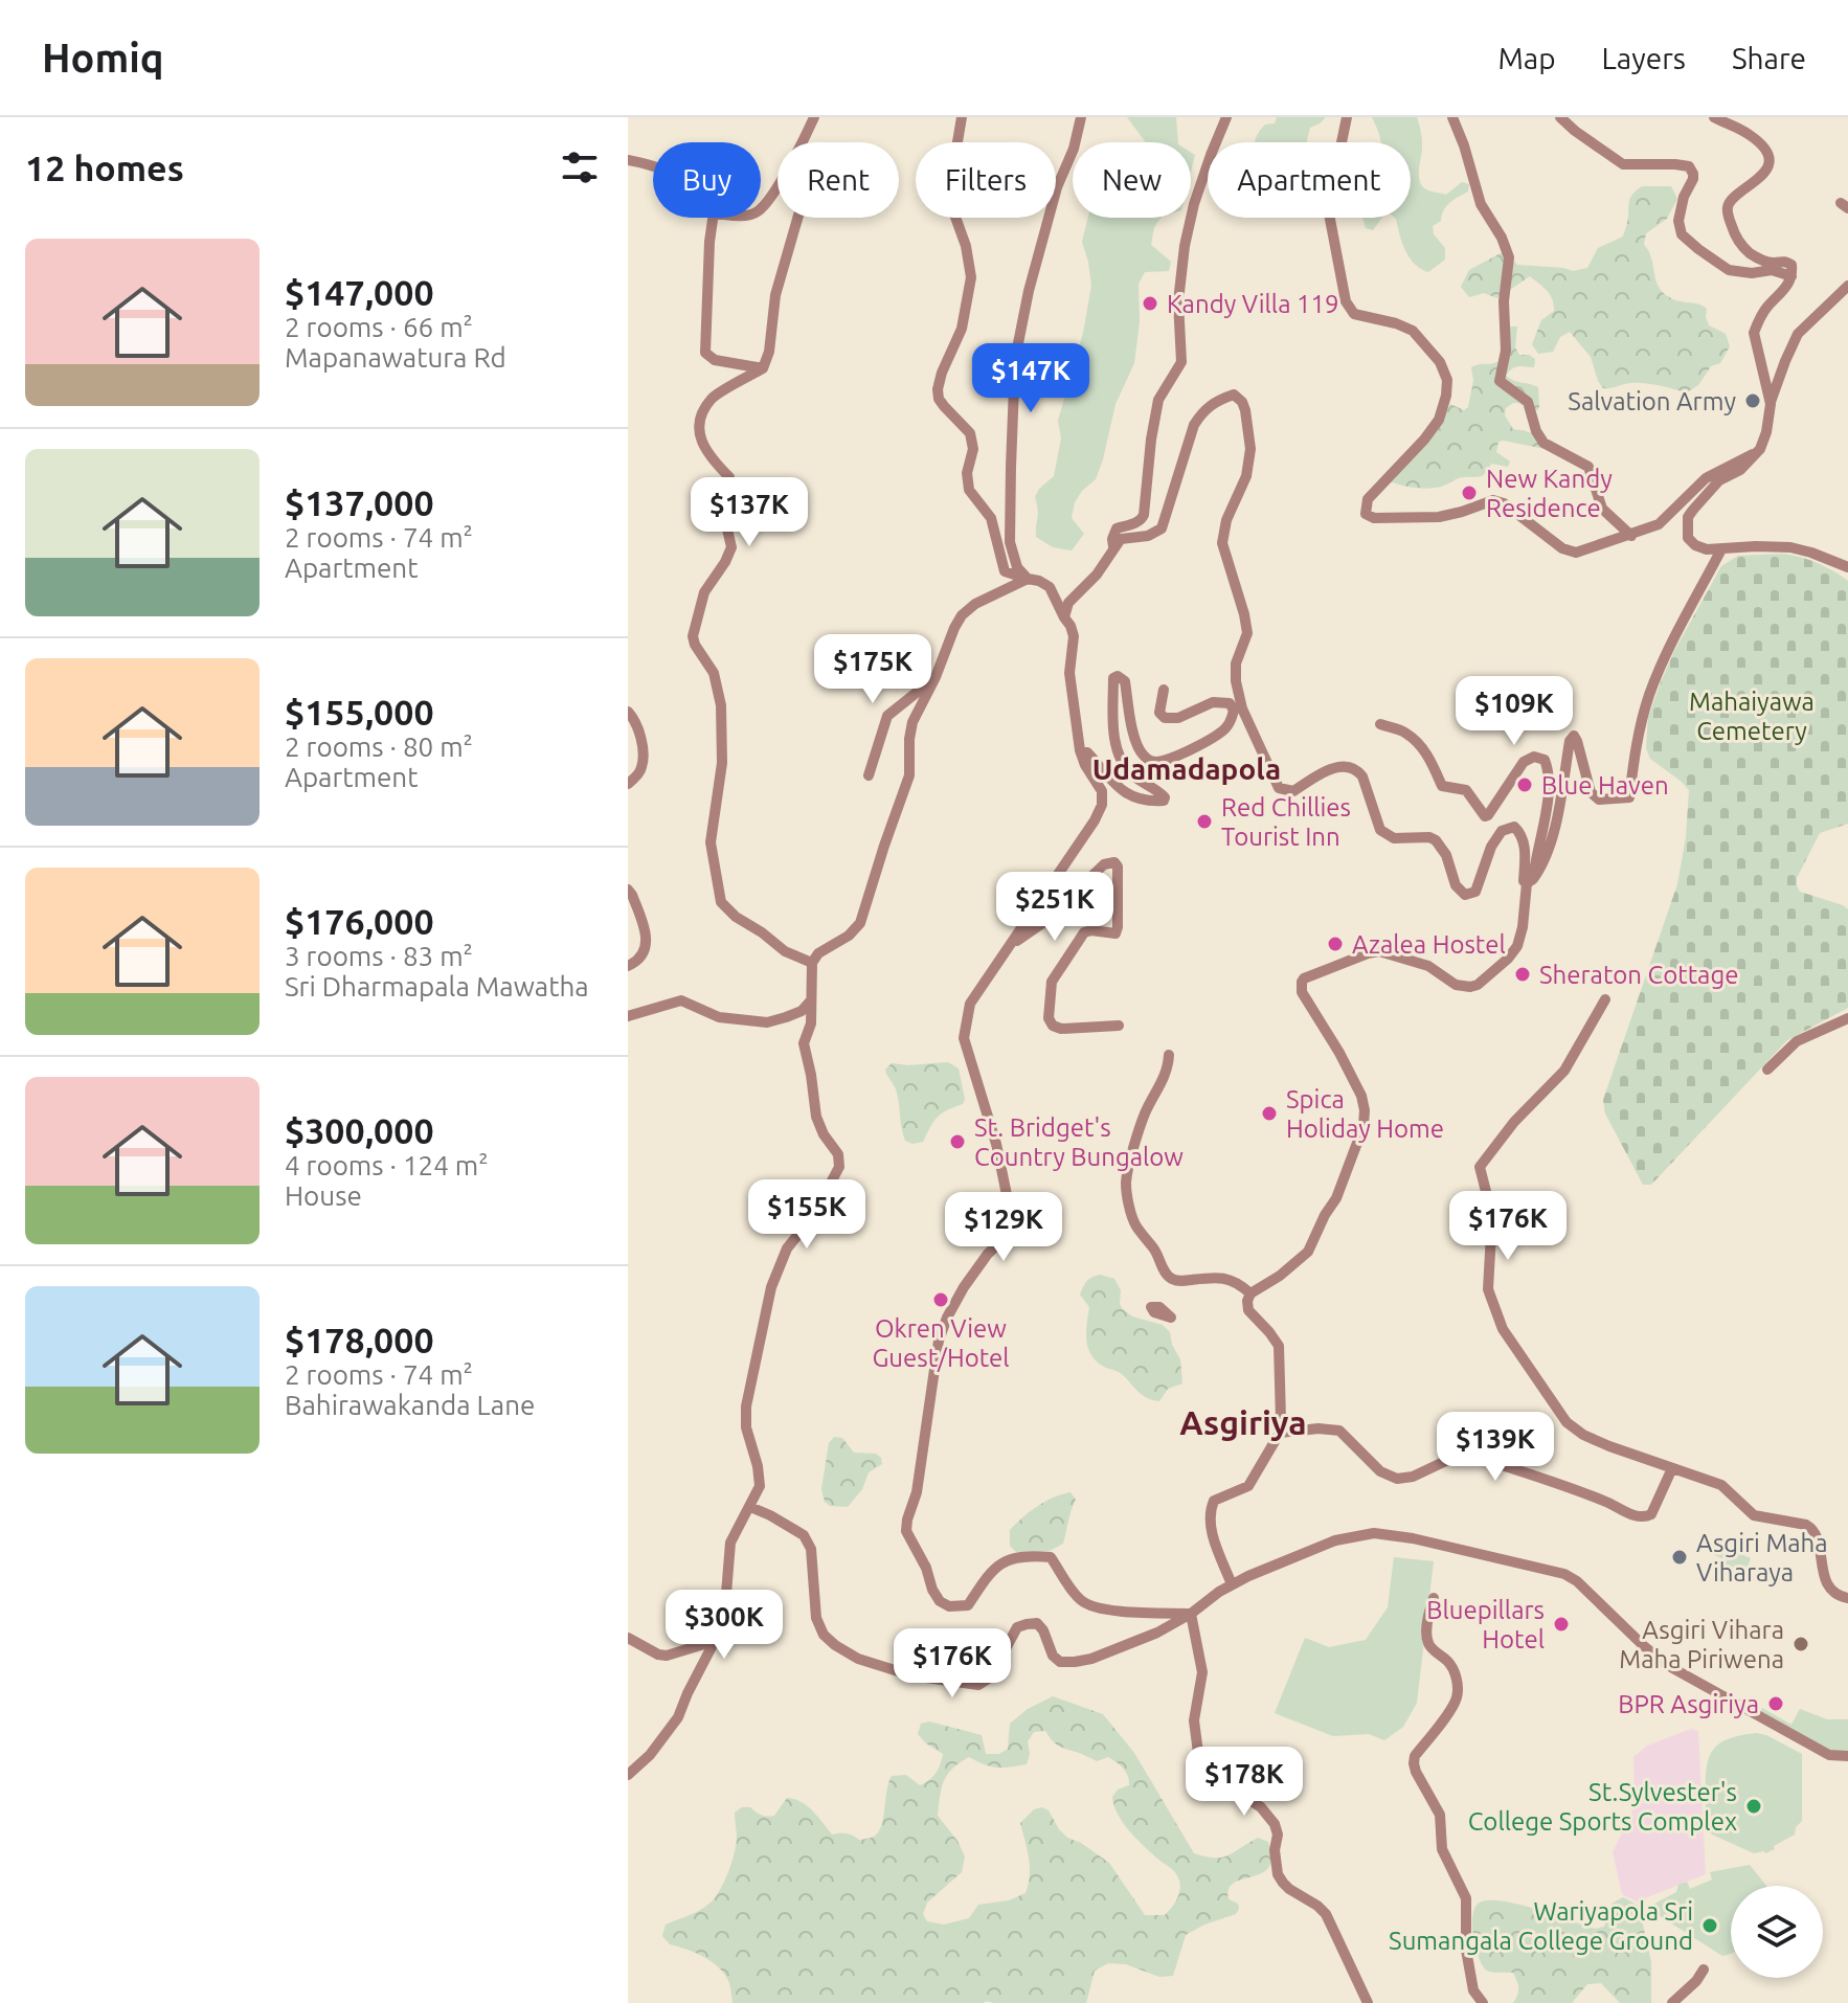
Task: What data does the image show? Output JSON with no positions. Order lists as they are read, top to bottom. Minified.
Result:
{"districts":["Udamadapola","Asgiriya"],"parks":["Mahaiyawa Cemetery"],"places":["Kandy Villa 119","Salvation Army","New Kandy Residence","Blue Haven","Red Chillies Tourist Inn","Azalea Hostel","Sheraton Cottage","Spica Holiday Home","St. Bridget's Country Bungalow","Okren View Guest/Hotel","Asgiri Maha Viharaya","Bluepillars Hotel","Asgiri Vihara Maha Piriwena","BPR Asgiriya","St.Sylvester's College Sports Complex","Wariyapola Sri Sumangala College Ground"],"page":{"header":"Homiq","nav":["Map","Layers","Share"],"heading":"12 homes","chip":["Buy","Rent","Filters","New","Apartment"],"list":[{"name":"$147,000","note":"2 rooms · 66 m² · Mapanawatura Rd"},{"name":"$137,000","note":"2 rooms · 74 m² · Apartment"},{"name":"$155,000","note":"2 rooms · 80 m² · Apartment"},{"name":"$176,000","note":"3 rooms · 83 m² · Sri Dharmapala Mawatha"},{"name":"$300,000","note":"4 rooms · 124 m² · House"},{"name":"$178,000","note":"2 rooms · 74 m² · Bahirawakanda Lane"}],"price":["$147K","$137K","$175K","$109K","$251K","$155K","$176K","$129K","$139K","$300K","$176K","$178K"]}}
